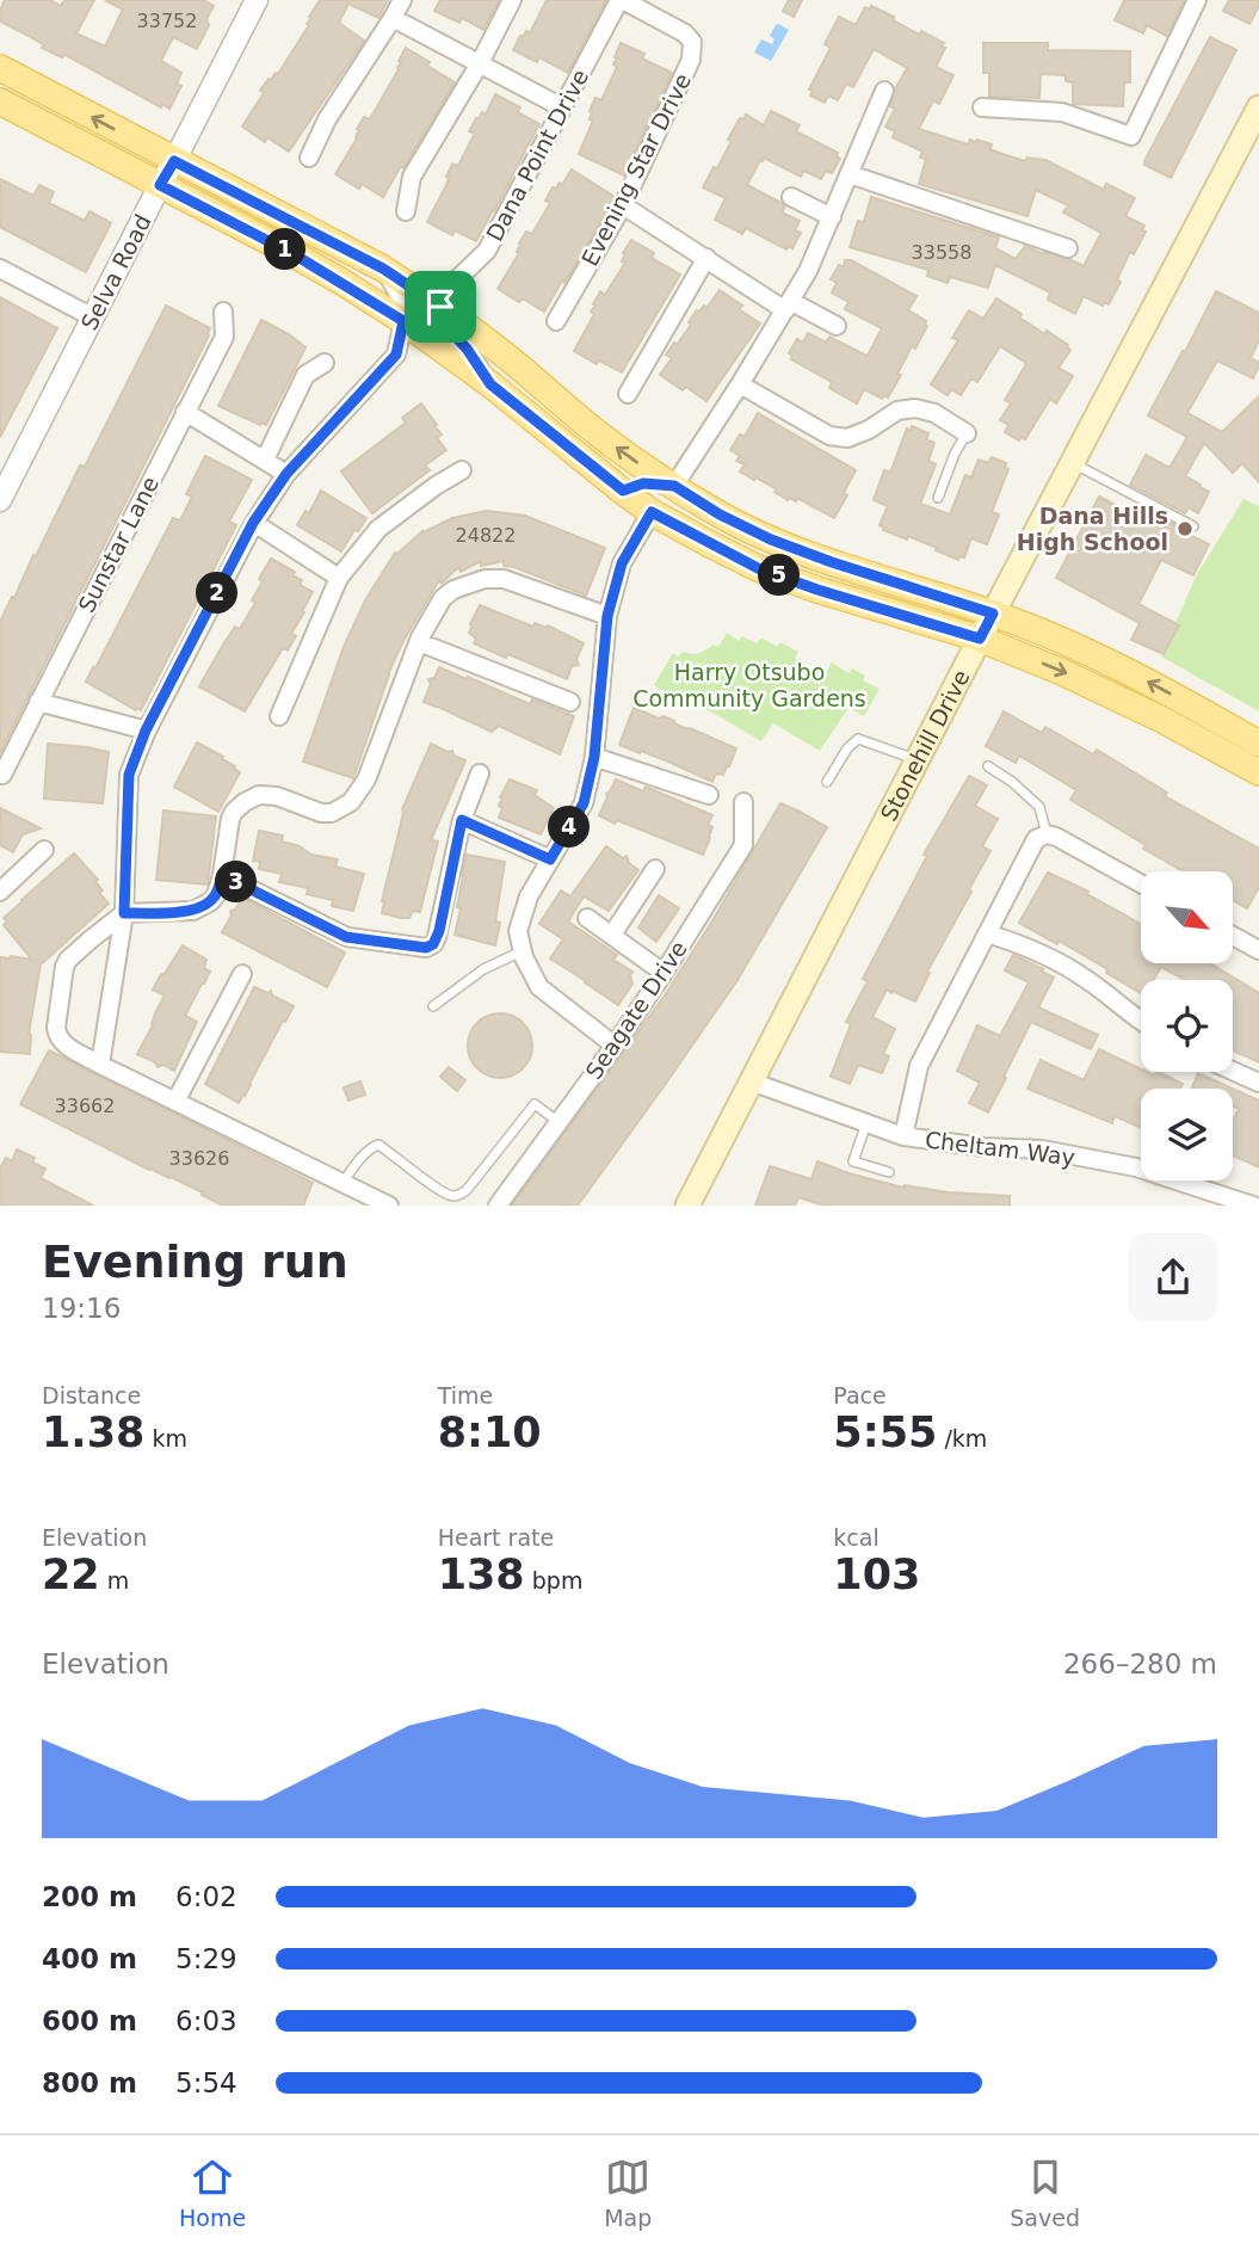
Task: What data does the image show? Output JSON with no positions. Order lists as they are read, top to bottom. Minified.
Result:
{"streets":{"main road":["Stonehill Drive"],"street":["Dana Point Drive","Evening Star Drive","Selva Road","Sunstar Lane","Seagate Drive","Cheltam Way"]},"crossings":[["Dana Point Drive","Evening Star Drive"],["Stonehill Drive","Cheltam Way"]],"parks":["Harry Otsubo Community Gardens"],"places":["Dana Hills High School"],"house_numbers":["33752","33558","24822","33662","33626"],"north":"bottom right","page":{"pins":["1","5","2","4","3"],"heading":["Evening run","19:16"],"stats":[["Distance","1.38 km"],["Time","8:10"],["Pace","5:55 /km"],["Elevation","22 m"],["Heart rate","138 bpm"],["kcal","103"]],"chart":["Elevation","266–280 m"],"list":[{"name":"200 m","note":"6:02"},{"name":"400 m","note":"5:29"},{"name":"600 m","note":"6:03"},{"name":"800 m","note":"5:54"}],"tabs":["Home","Map","Saved"]}}
